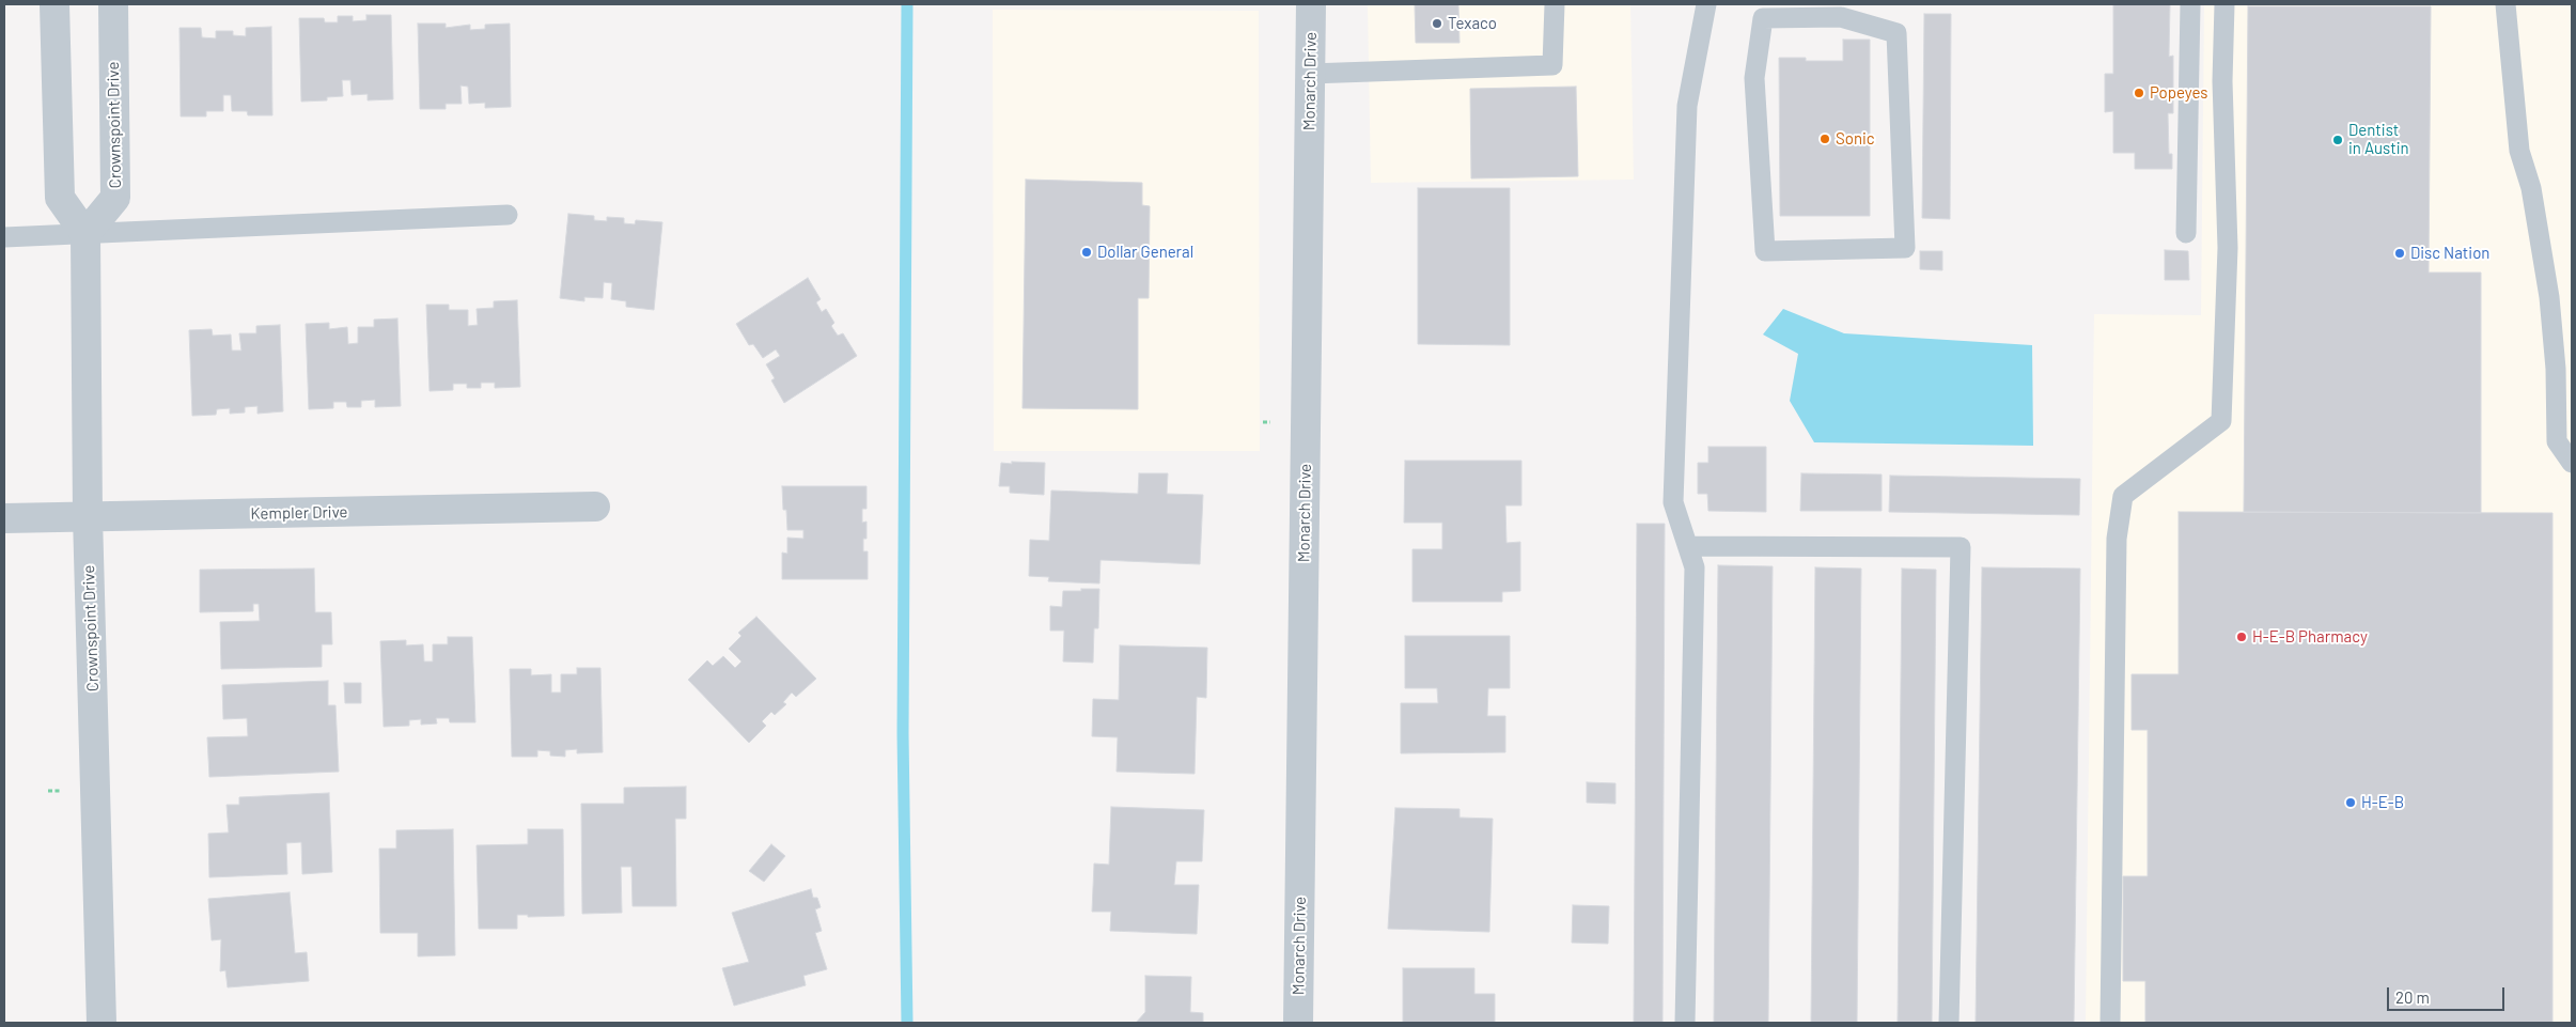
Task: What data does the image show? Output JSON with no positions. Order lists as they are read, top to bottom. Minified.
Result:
{"streets":{"street":["Monarch Drive","Crownspoint Drive","Kempler Drive"]},"crossings":[["Crownspoint Drive","Kempler Drive"]],"places":["Texaco","Popeyes","Sonic","Dentist in Austin","Dollar General","Disc Nation","H-E-B Pharmacy","H-E-B"],"scale_bar":"20 m"}
